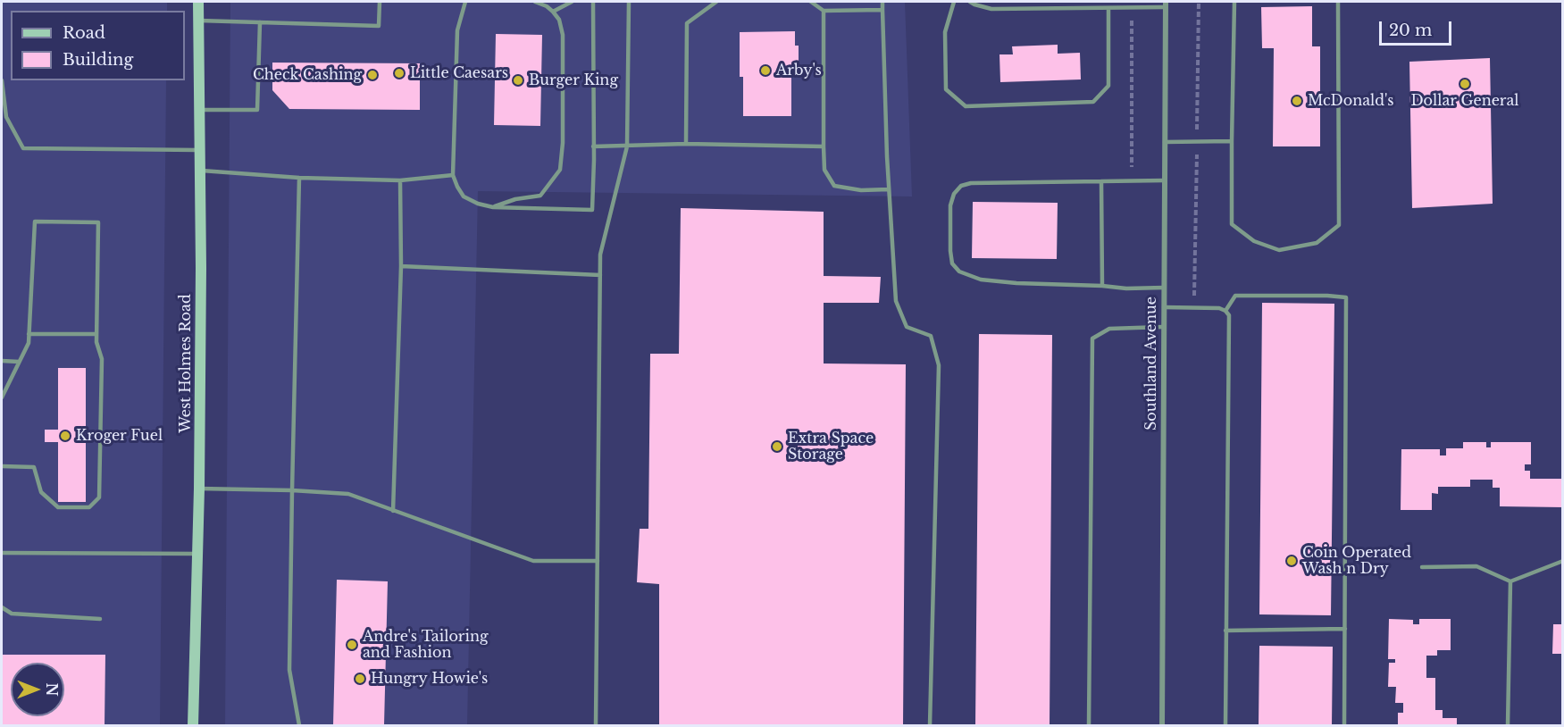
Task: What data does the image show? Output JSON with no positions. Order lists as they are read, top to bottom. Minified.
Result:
{"streets":{"street":["West Holmes Road","Southland Avenue"]},"places":["Arby's","Little Caesars","Check Cashing","Burger King","Dollar General","McDonald's","Kroger Fuel","Extra Space Storage","Coin Operated Wash n Dry","Andre's Tailoring and Fashion","Hungry Howie's"],"legend":["Road","Building"],"scale_bar":"20 m","north":"right"}
